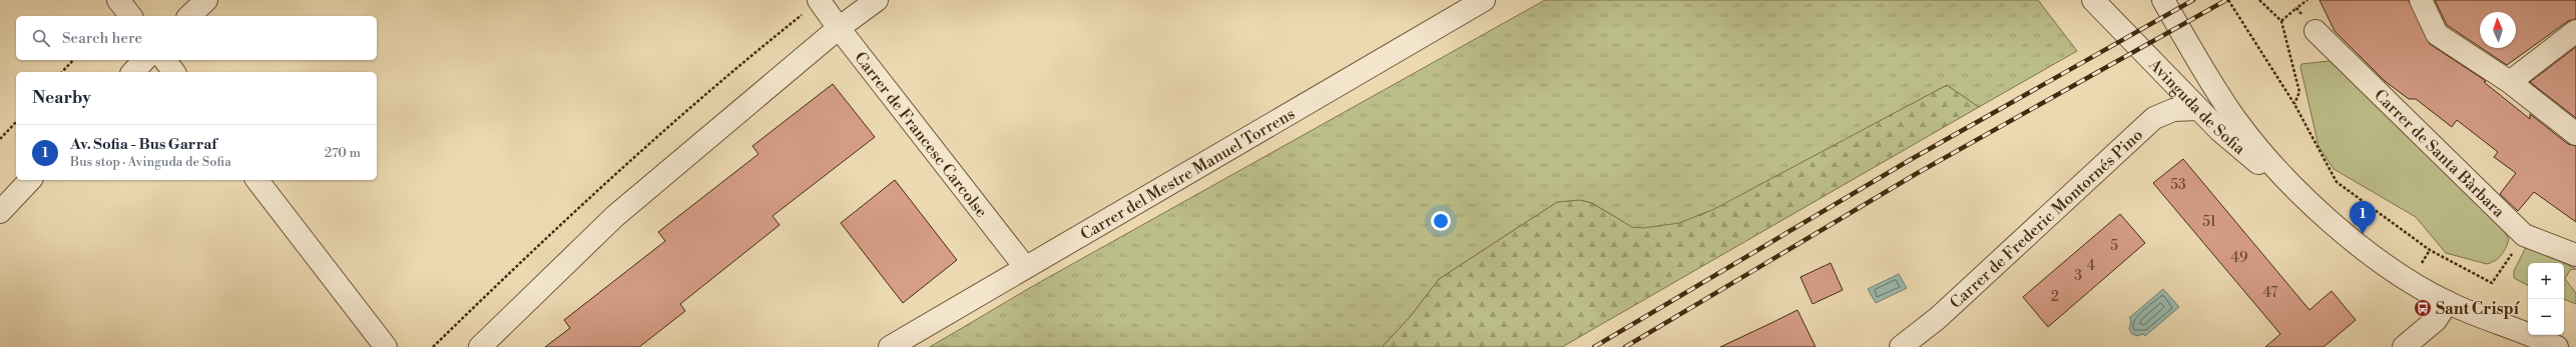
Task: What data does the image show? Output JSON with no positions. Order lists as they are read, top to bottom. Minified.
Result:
{"streets":{"street":["Avinguda de Sofia","Carrer de Francesc Carcolse","Carrer de Santa Bàrbara","Carrer del Mestre Manuel Torrens","Carrer de Frederic Montornés Pino"]},"crossings":[["Avinguda de Sofia","Carrer de Frederic Montornés Pino"],["Carrer de Francesc Carcolse","Carrer del Mestre Manuel Torrens"]],"places":{"bus stop":["Sant Crispí"]},"house_numbers":["53","51","5","49","4","3","47","2"],"north":"top","page":{"search":"Search here","heading":"Nearby","list":[{"mark":"1","name":"Av. Sofia - Bus Garraf","note":"Bus stop · Avinguda de Sofia","value":"270 m"}],"pins":"1","map_buttons":["+","−"]}}
